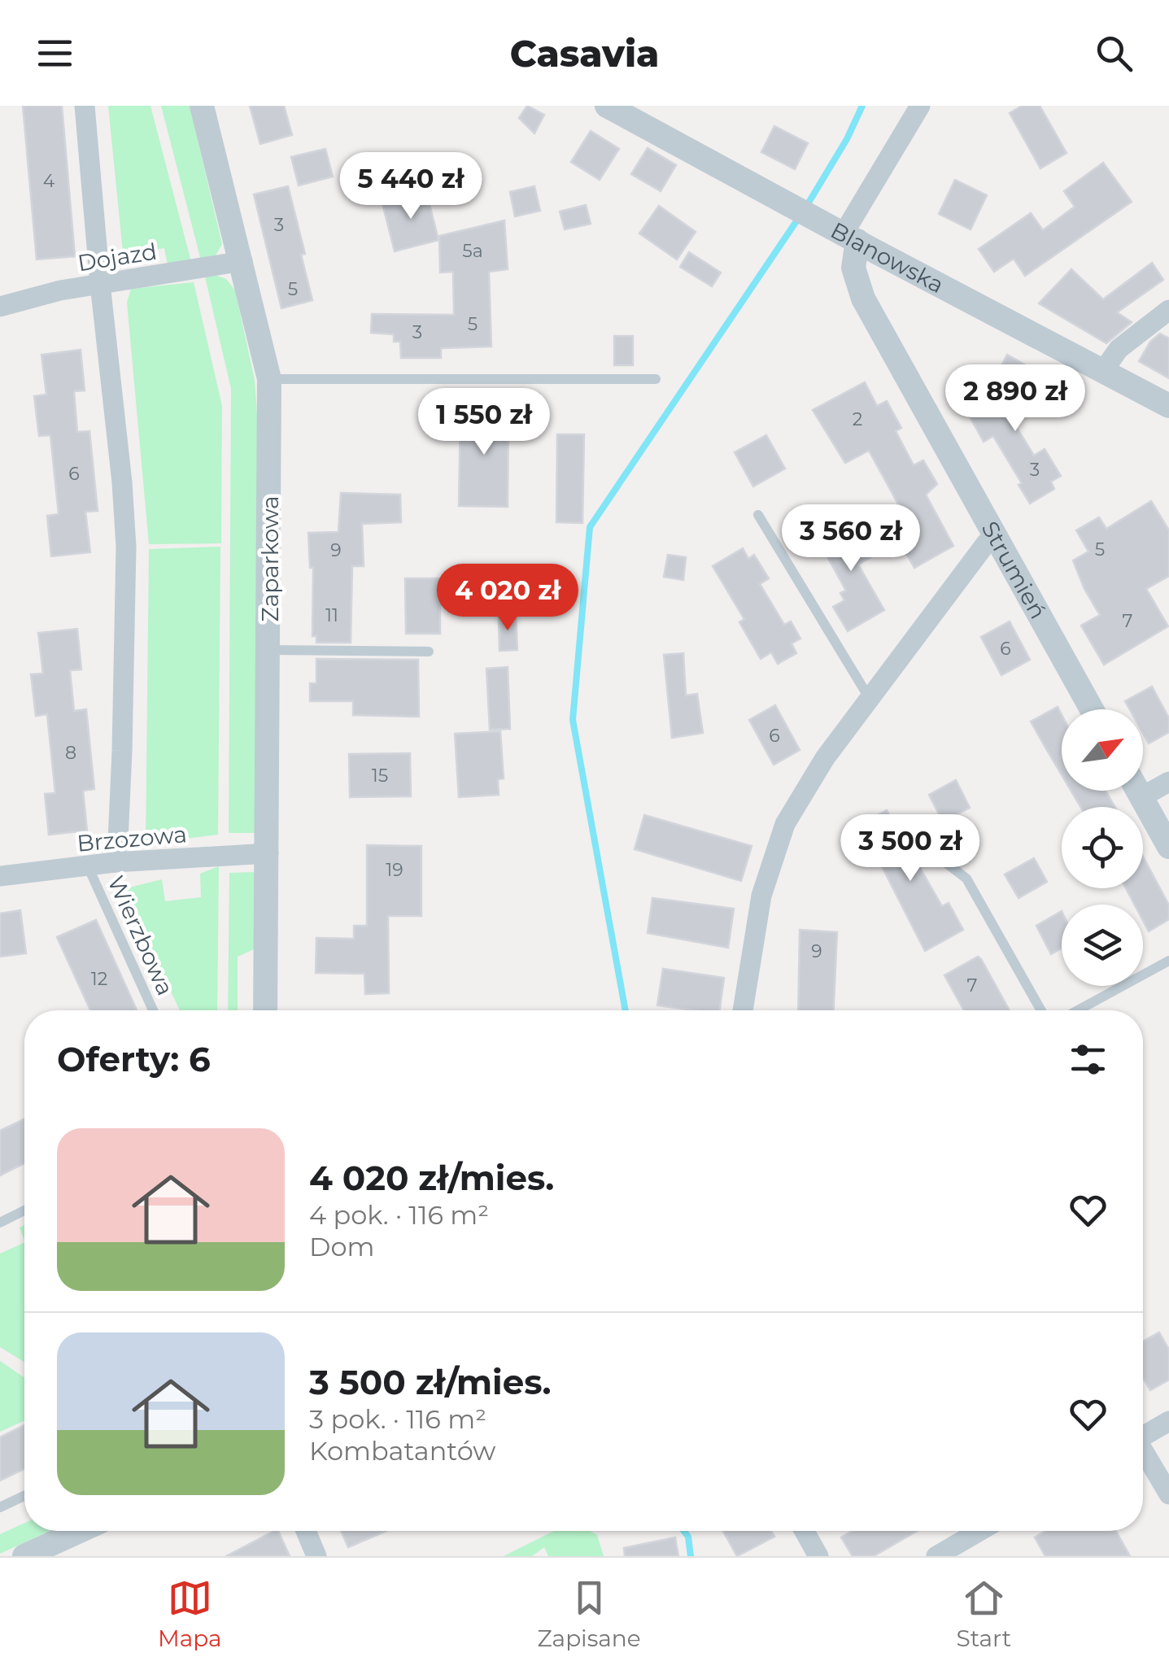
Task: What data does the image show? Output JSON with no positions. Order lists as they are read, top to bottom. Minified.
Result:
{"streets":{"street":["Dojazd","Blanowska","Zaparkowa","Strumień","Brzozowa"],"lane":["Wierzbowa"]},"crossings":[["Dojazd","Zaparkowa"],["Blanowska","Strumień"],["Zaparkowa","Brzozowa"],["Brzozowa","Wierzbowa"]],"house_numbers":["4","3","5a","5","5","3","2","3","6","5","9","11","7","6","6","8","15","19","9","12","7"],"north":"top right","page":{"header":"Casavia","price":["5 440 zł","2 890 zł","1 550 zł","3 560 zł","4 020 zł","3 500 zł"],"heading":"Oferty: 6","list":[{"name":"4 020 zł/mies.","note":"4 pok. · 116 m² · Dom"},{"name":"3 500 zł/mies.","note":"3 pok. · 116 m² · Kombatantów"}],"tabs":["Mapa","Zapisane","Start"]}}
